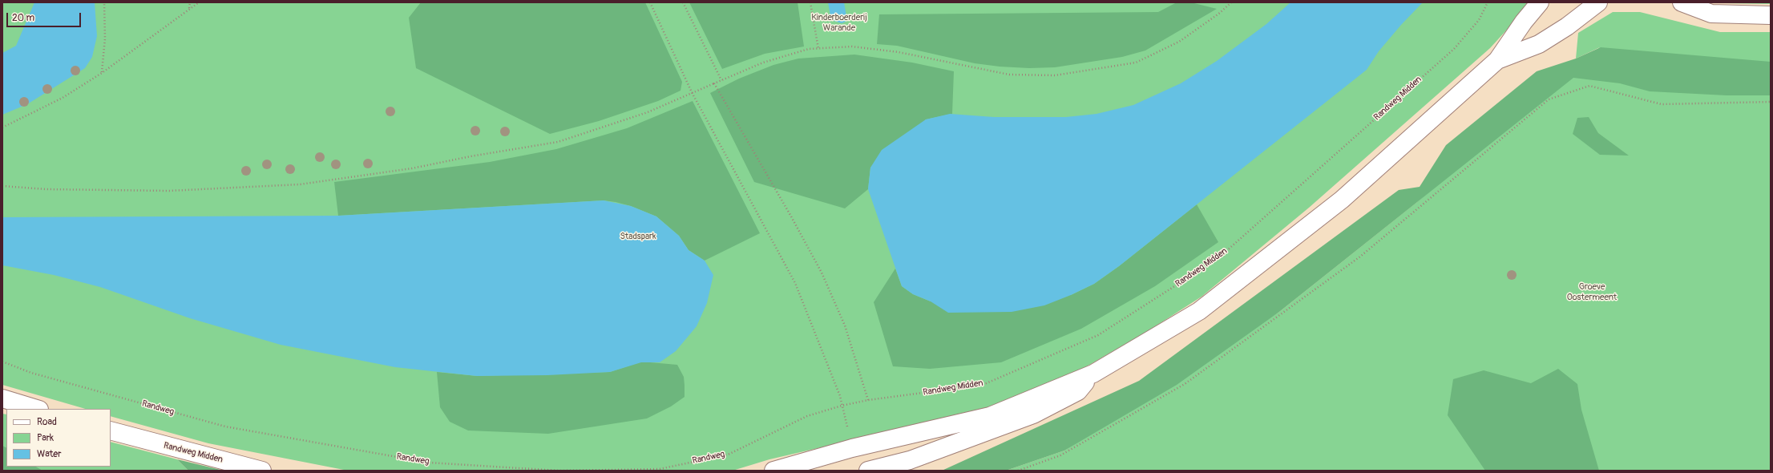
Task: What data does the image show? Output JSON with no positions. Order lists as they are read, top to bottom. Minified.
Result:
{"streets":{"main road":["Randweg Midden"],"path":["Randweg"]},"crossings":[["Randweg Midden","Randweg"]],"parks":["Kinderboerderij Warande","Stadspark","Groeve Oostermeent"],"legend":["Road","Park","Water"],"scale_bar":"20 m"}
